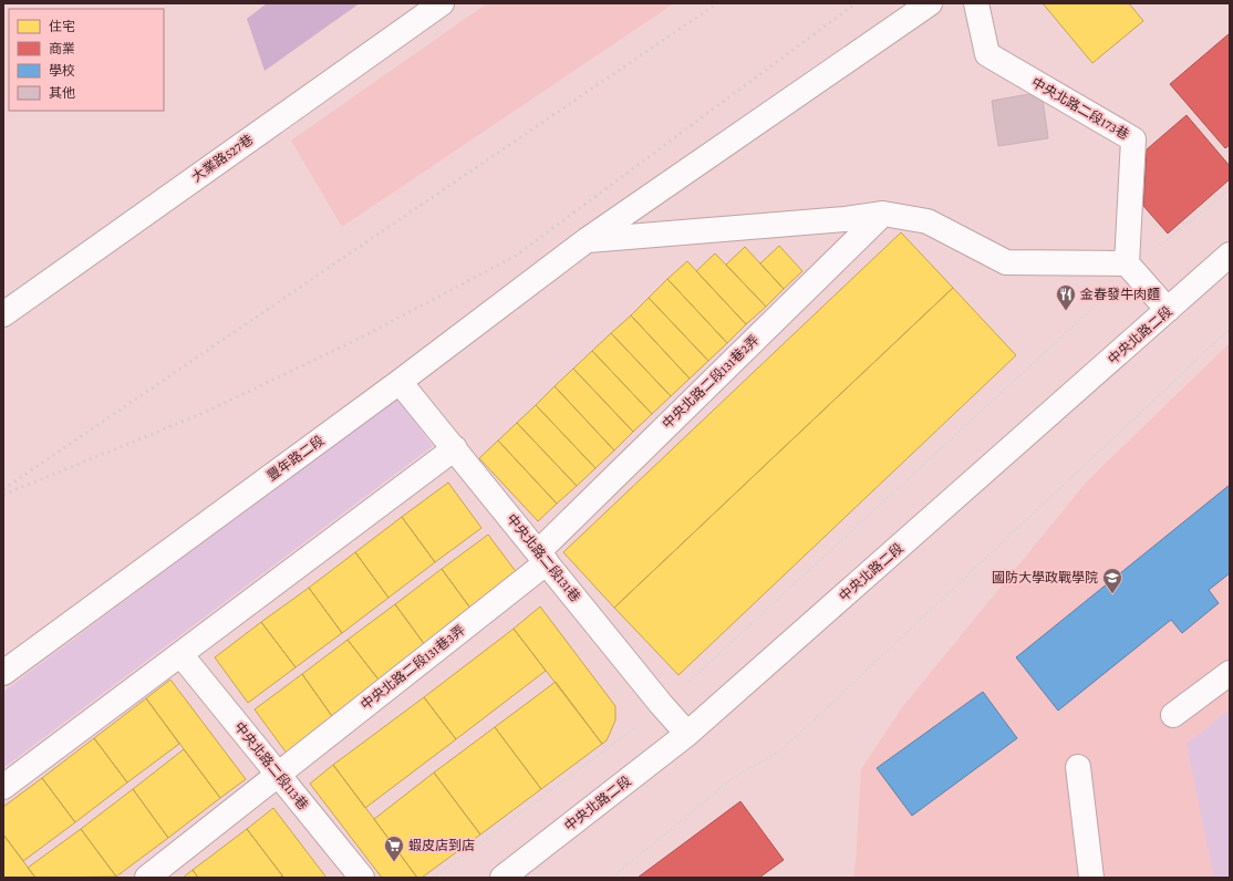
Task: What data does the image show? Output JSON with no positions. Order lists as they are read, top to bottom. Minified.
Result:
{"streets":{"street":["中央北路二段173巷","大業路527巷","中央北路二段","中央北路二段131巷2弄","豐年路二段","中央北路二段131巷","中央北路二段131巷3弄","中央北路二段113巷"]},"crossings":[["中央北路二段","中央北路二段131巷"],["中央北路二段131巷2弄","中央北路二段131巷"],["中央北路二段131巷2弄","中央北路二段131巷3弄"],["豐年路二段","中央北路二段131巷"],["中央北路二段131巷","中央北路二段131巷3弄"],["中央北路二段131巷3弄","中央北路二段113巷"]],"places":{"restaurant":["金春發牛肉麵"],"school or university":["國防大學政戰學院"],"supermarket":["蝦皮店到店"]},"legend":["住宅","商業","學校","其他"]}
